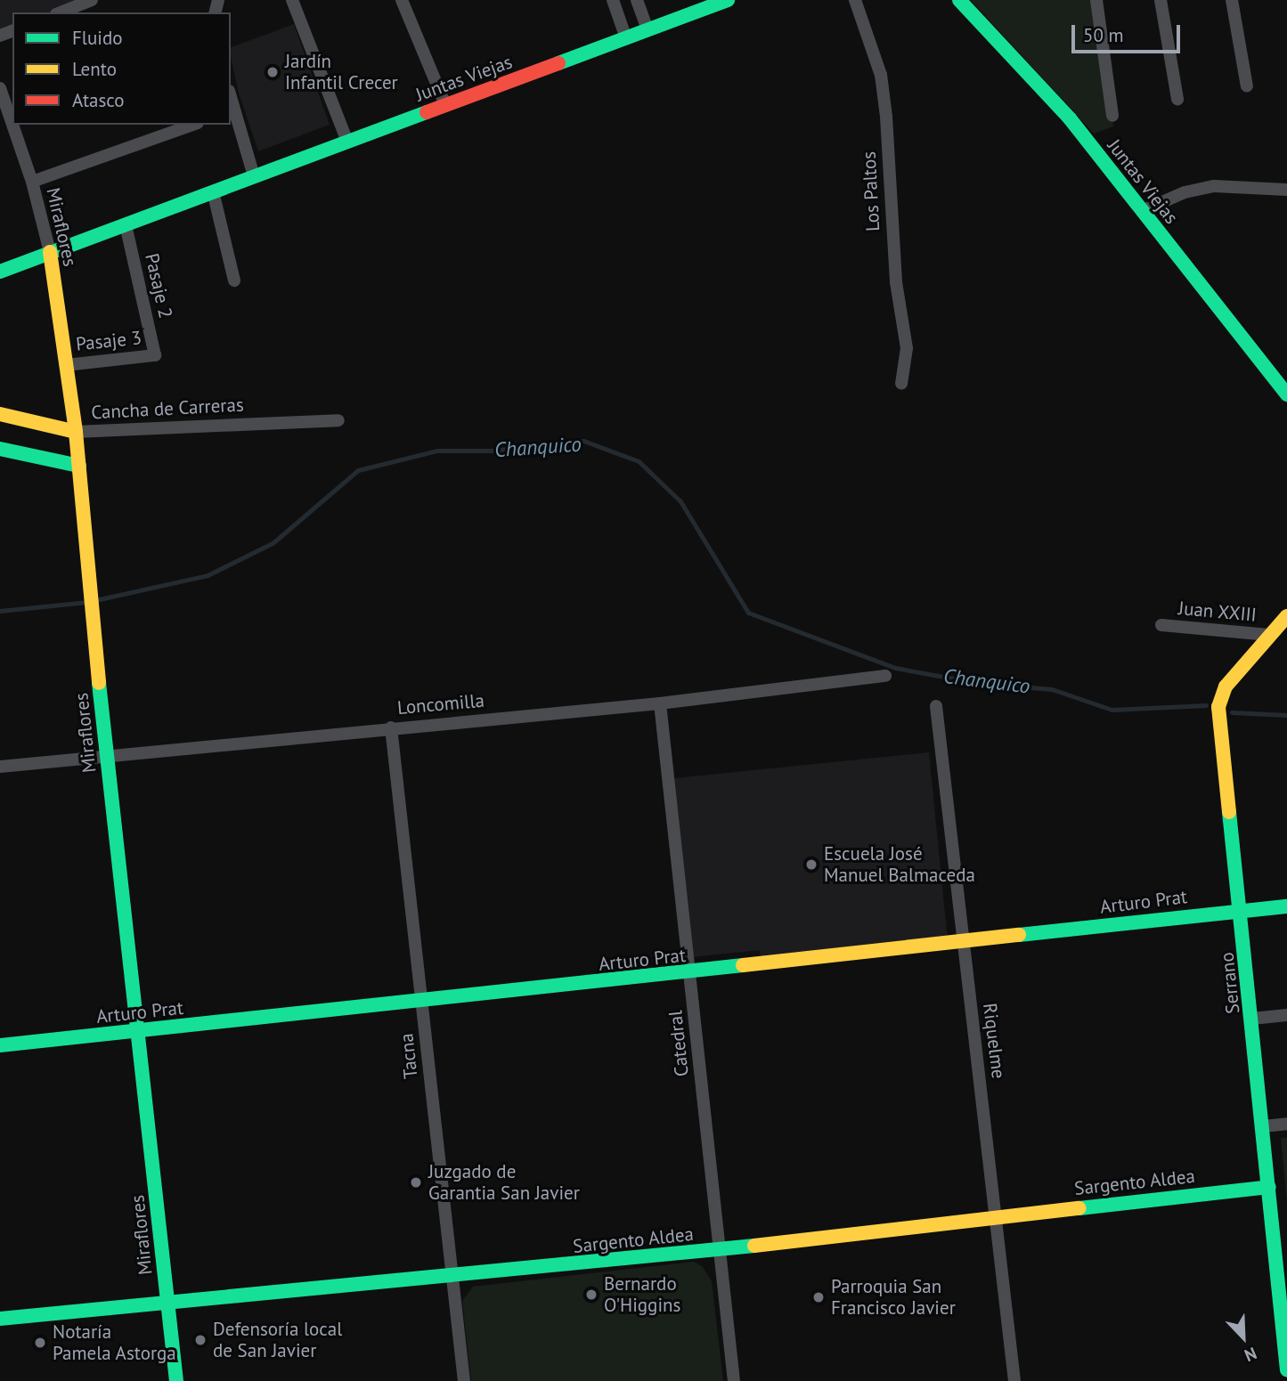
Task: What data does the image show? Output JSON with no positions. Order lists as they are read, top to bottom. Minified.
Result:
{"streets":{"street":["Juntas Viejas","Los Paltos","Miraflores","Pasaje 2","Pasaje 3","Cancha de Carreras","Juan XXIII","Loncomilla","Arturo Prat","Serrano","Riquelme","Catedral","Tacna","Sargento Aldea"]},"crossings":[["Juntas Viejas","Miraflores"],["Juntas Viejas","Pasaje 2"],["Miraflores","Pasaje 3"],["Miraflores","Cancha de Carreras"],["Miraflores","Loncomilla"],["Miraflores","Arturo Prat"],["Miraflores","Sargento Aldea"],["Pasaje 2","Pasaje 3"],["Juan XXIII","Serrano"],["Loncomilla","Catedral"],["Loncomilla","Tacna"],["Arturo Prat","Serrano"],["Arturo Prat","Riquelme"],["Arturo Prat","Catedral"],["Arturo Prat","Tacna"],["Serrano","Sargento Aldea"],["Riquelme","Sargento Aldea"],["Catedral","Sargento Aldea"],["Tacna","Sargento Aldea"]],"water":["Chanquico"],"places":["Jardín Infantil Crecer","Escuela José Manuel Balmaceda","Juzgado de Garantia San Javier","Bernardo O'Higgins","Parroquia San Francisco Javier","Defensoría local de San Javier","Notaría Pamela Astorga"],"legend":["Fluido","Lento","Atasco"],"scale_bar":"50 m","north":"bottom right"}
